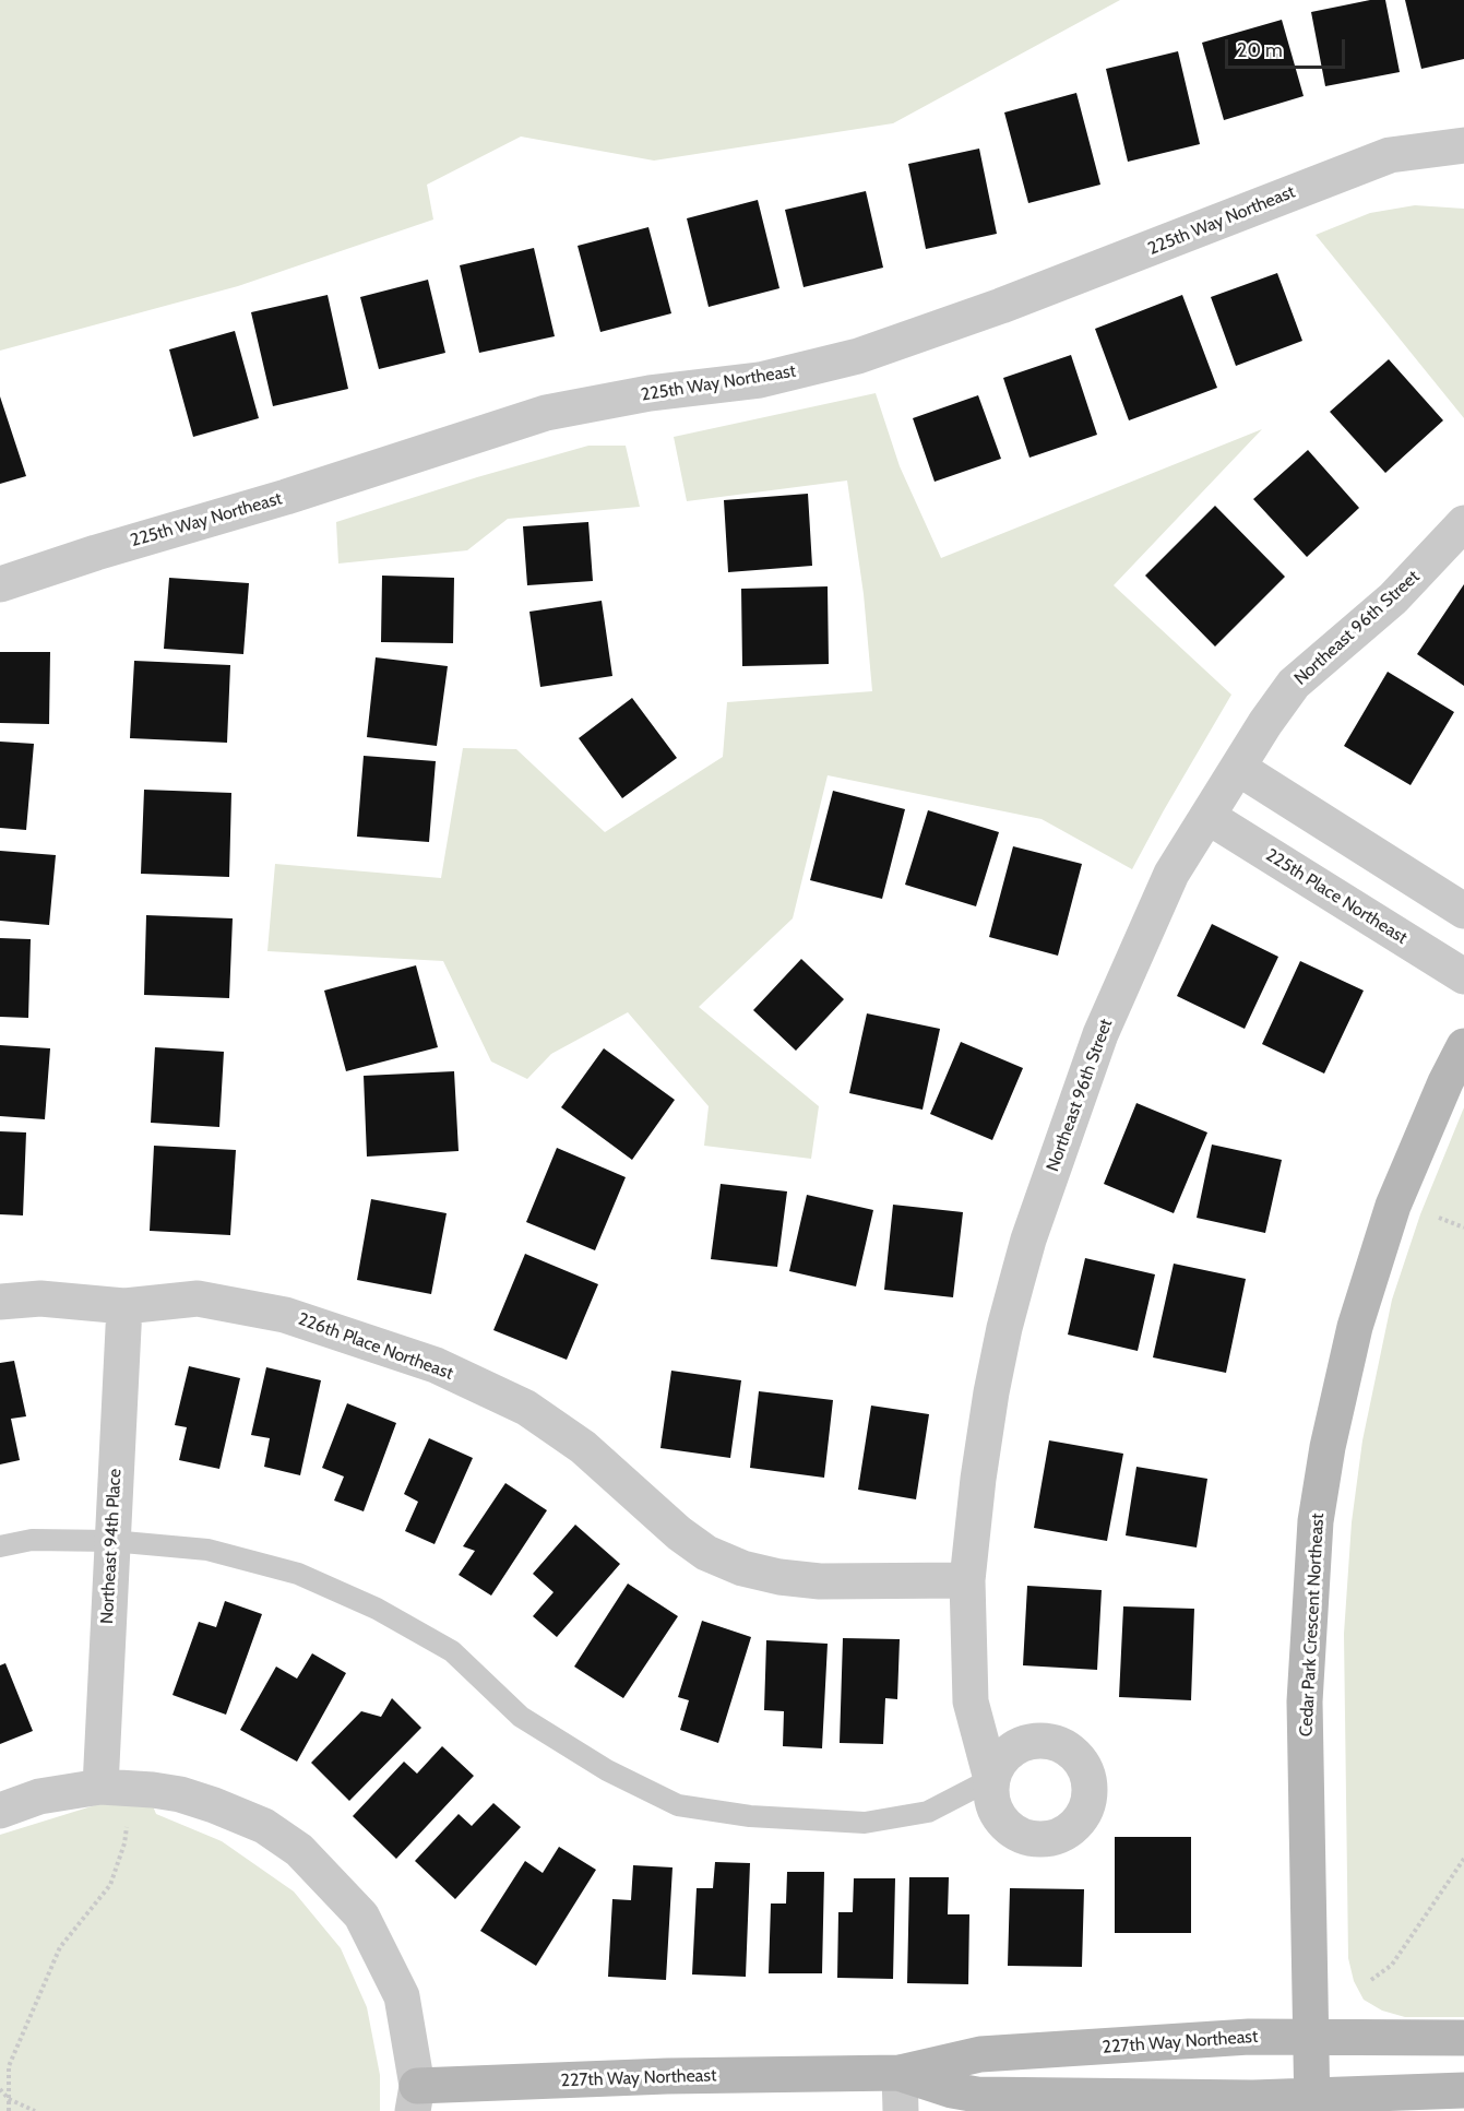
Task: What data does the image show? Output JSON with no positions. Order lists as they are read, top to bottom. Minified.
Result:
{"streets":{"street":["225th Way Northeast","Northeast 96th Street","225th Place Northeast","226th Place Northeast","Northeast 94th Place","Cedar Park Crescent Northeast","227th Way Northeast"]},"crossings":[["Northeast 96th Street","225th Place Northeast"],["Northeast 96th Street","226th Place Northeast"],["226th Place Northeast","Northeast 94th Place"],["Cedar Park Crescent Northeast","227th Way Northeast"]],"scale_bar":"20 m"}
